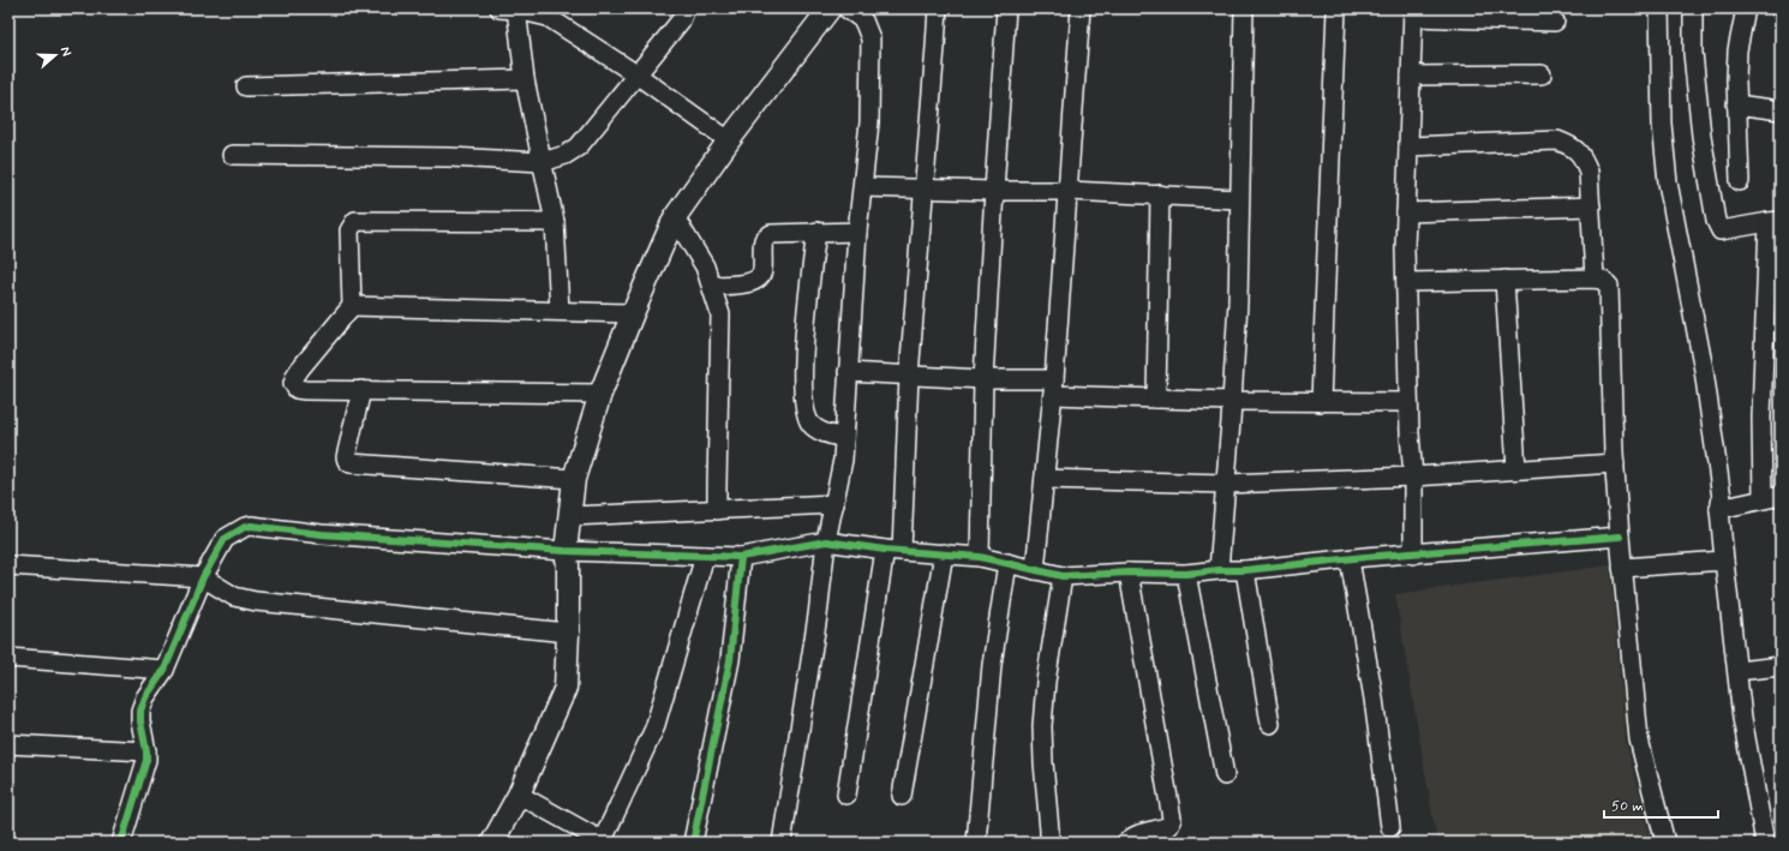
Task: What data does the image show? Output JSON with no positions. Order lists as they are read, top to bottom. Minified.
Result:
{"scale_bar":"50 m","north":"right"}
